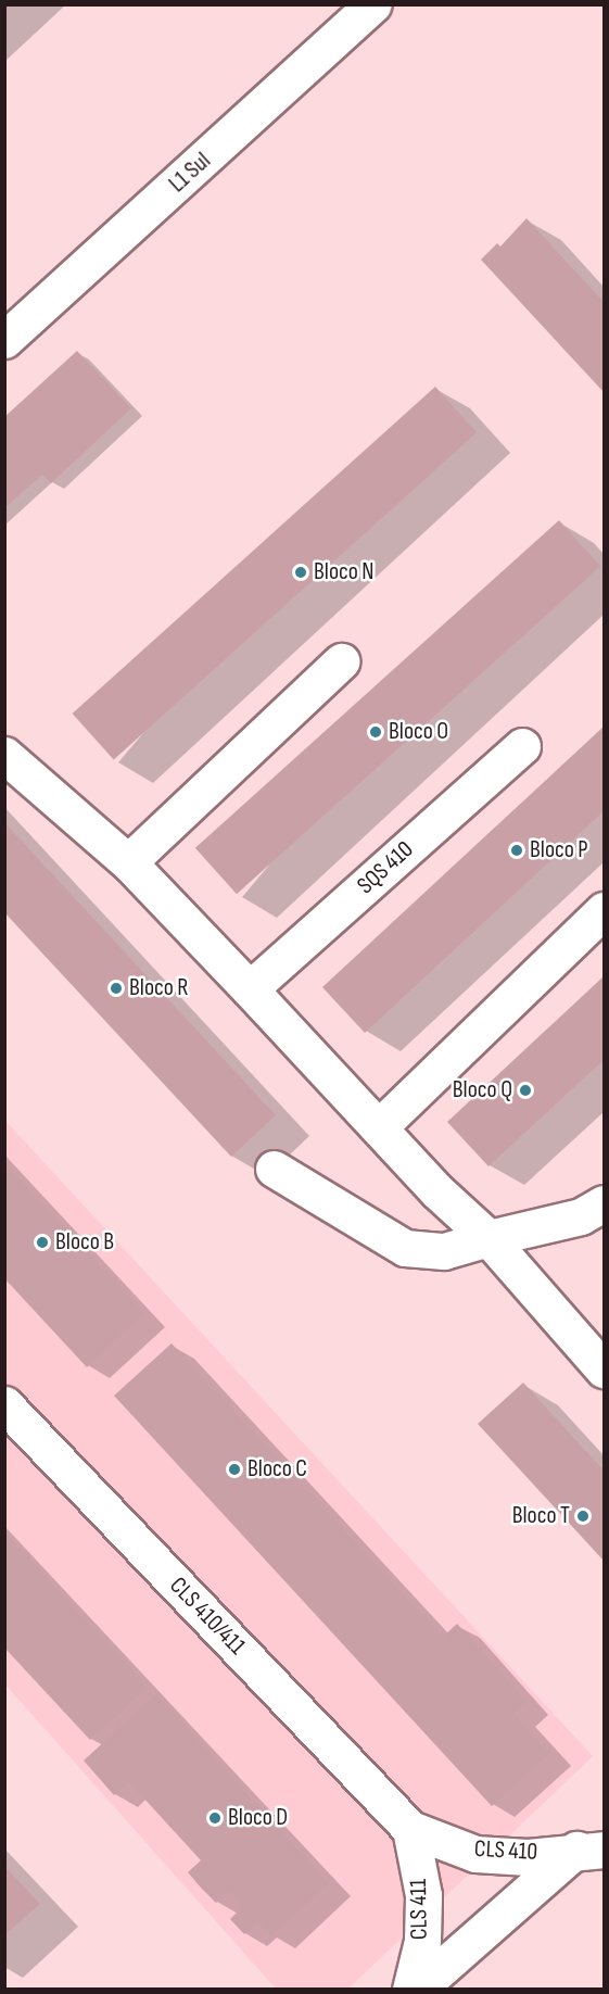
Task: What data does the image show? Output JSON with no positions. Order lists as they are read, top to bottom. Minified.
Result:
{"streets":{"street":["L1 Sul","SQS 410","CLS 410/411","CLS 410","CLS 411"]},"crossings":[["CLS 410/411","CLS 410"],["CLS 410/411","CLS 411"],["CLS 410","CLS 411"]],"places":["Bloco N","Bloco O","Bloco P","Bloco R","Bloco Q","Bloco B","Bloco C","Bloco T","Bloco D"]}
